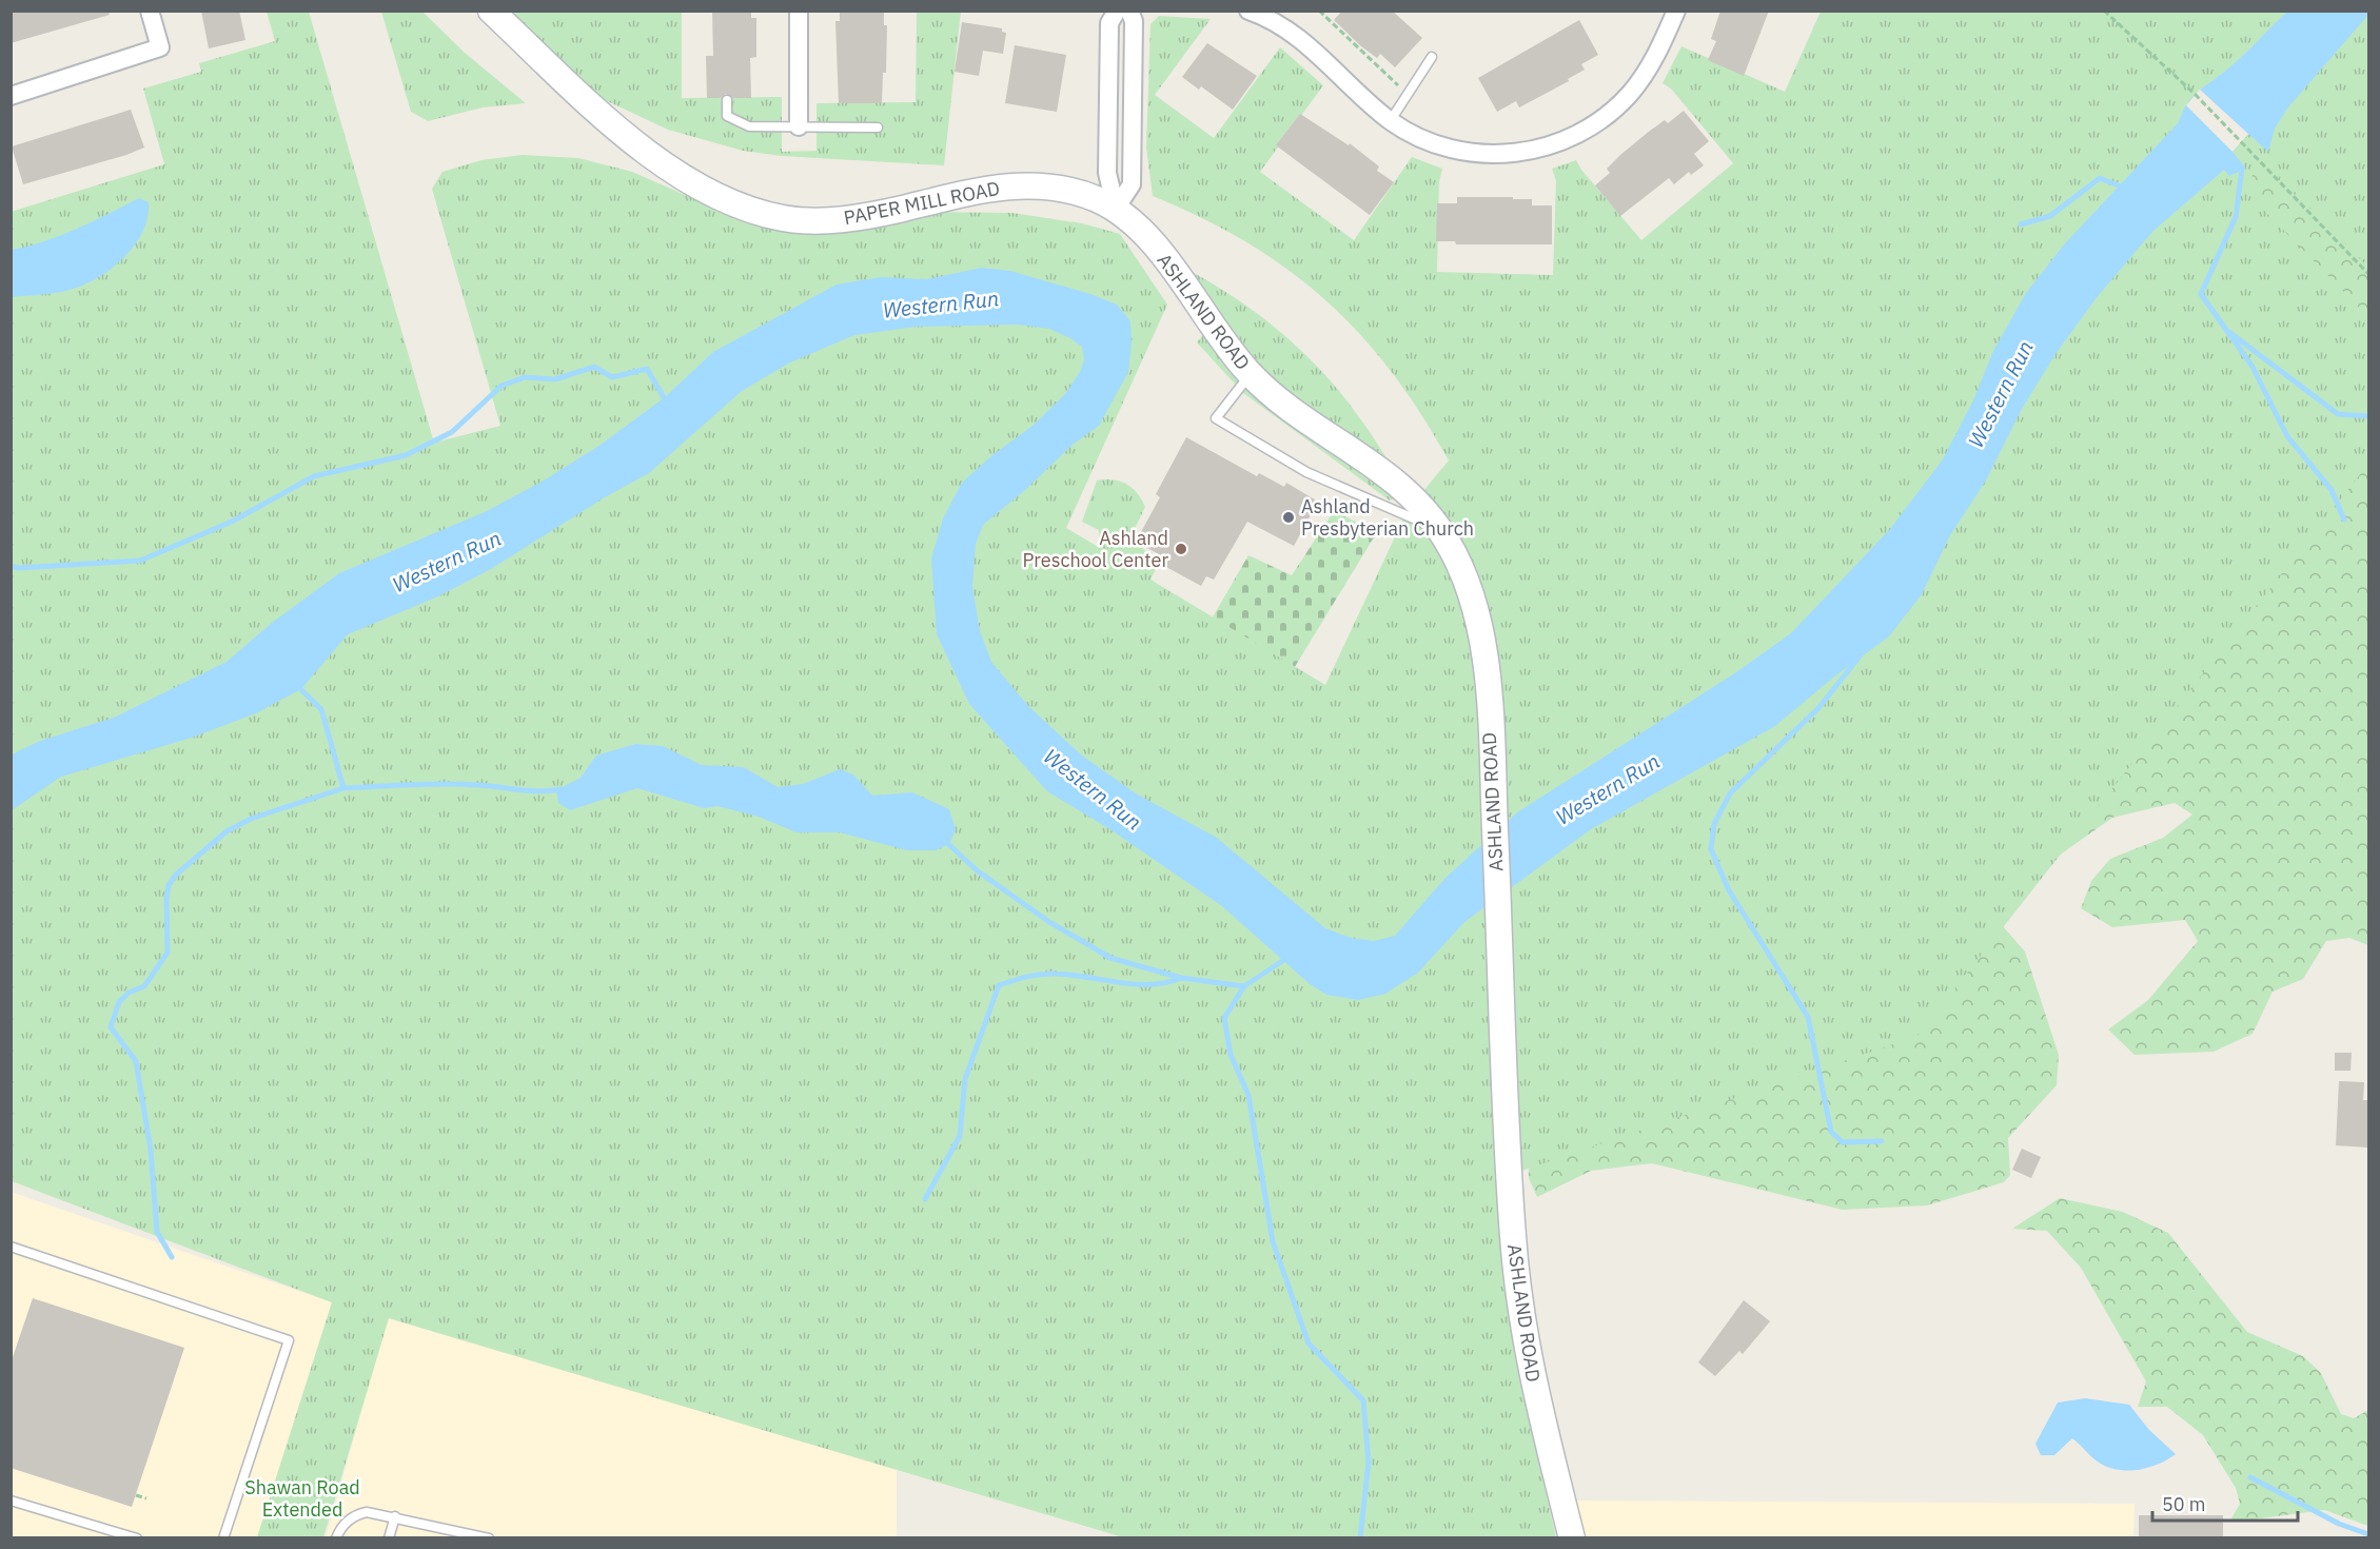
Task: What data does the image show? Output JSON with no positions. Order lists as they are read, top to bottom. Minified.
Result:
{"streets":{"main road":["PAPER MILL ROAD","ASHLAND ROAD"]},"crossings":[["PAPER MILL ROAD","ASHLAND ROAD"]],"water":["Western Run"],"parks":["Shawan Road Extended"],"places":["Ashland Presbyterian Church","Ashland Preschool Center"],"scale_bar":"50 m"}
